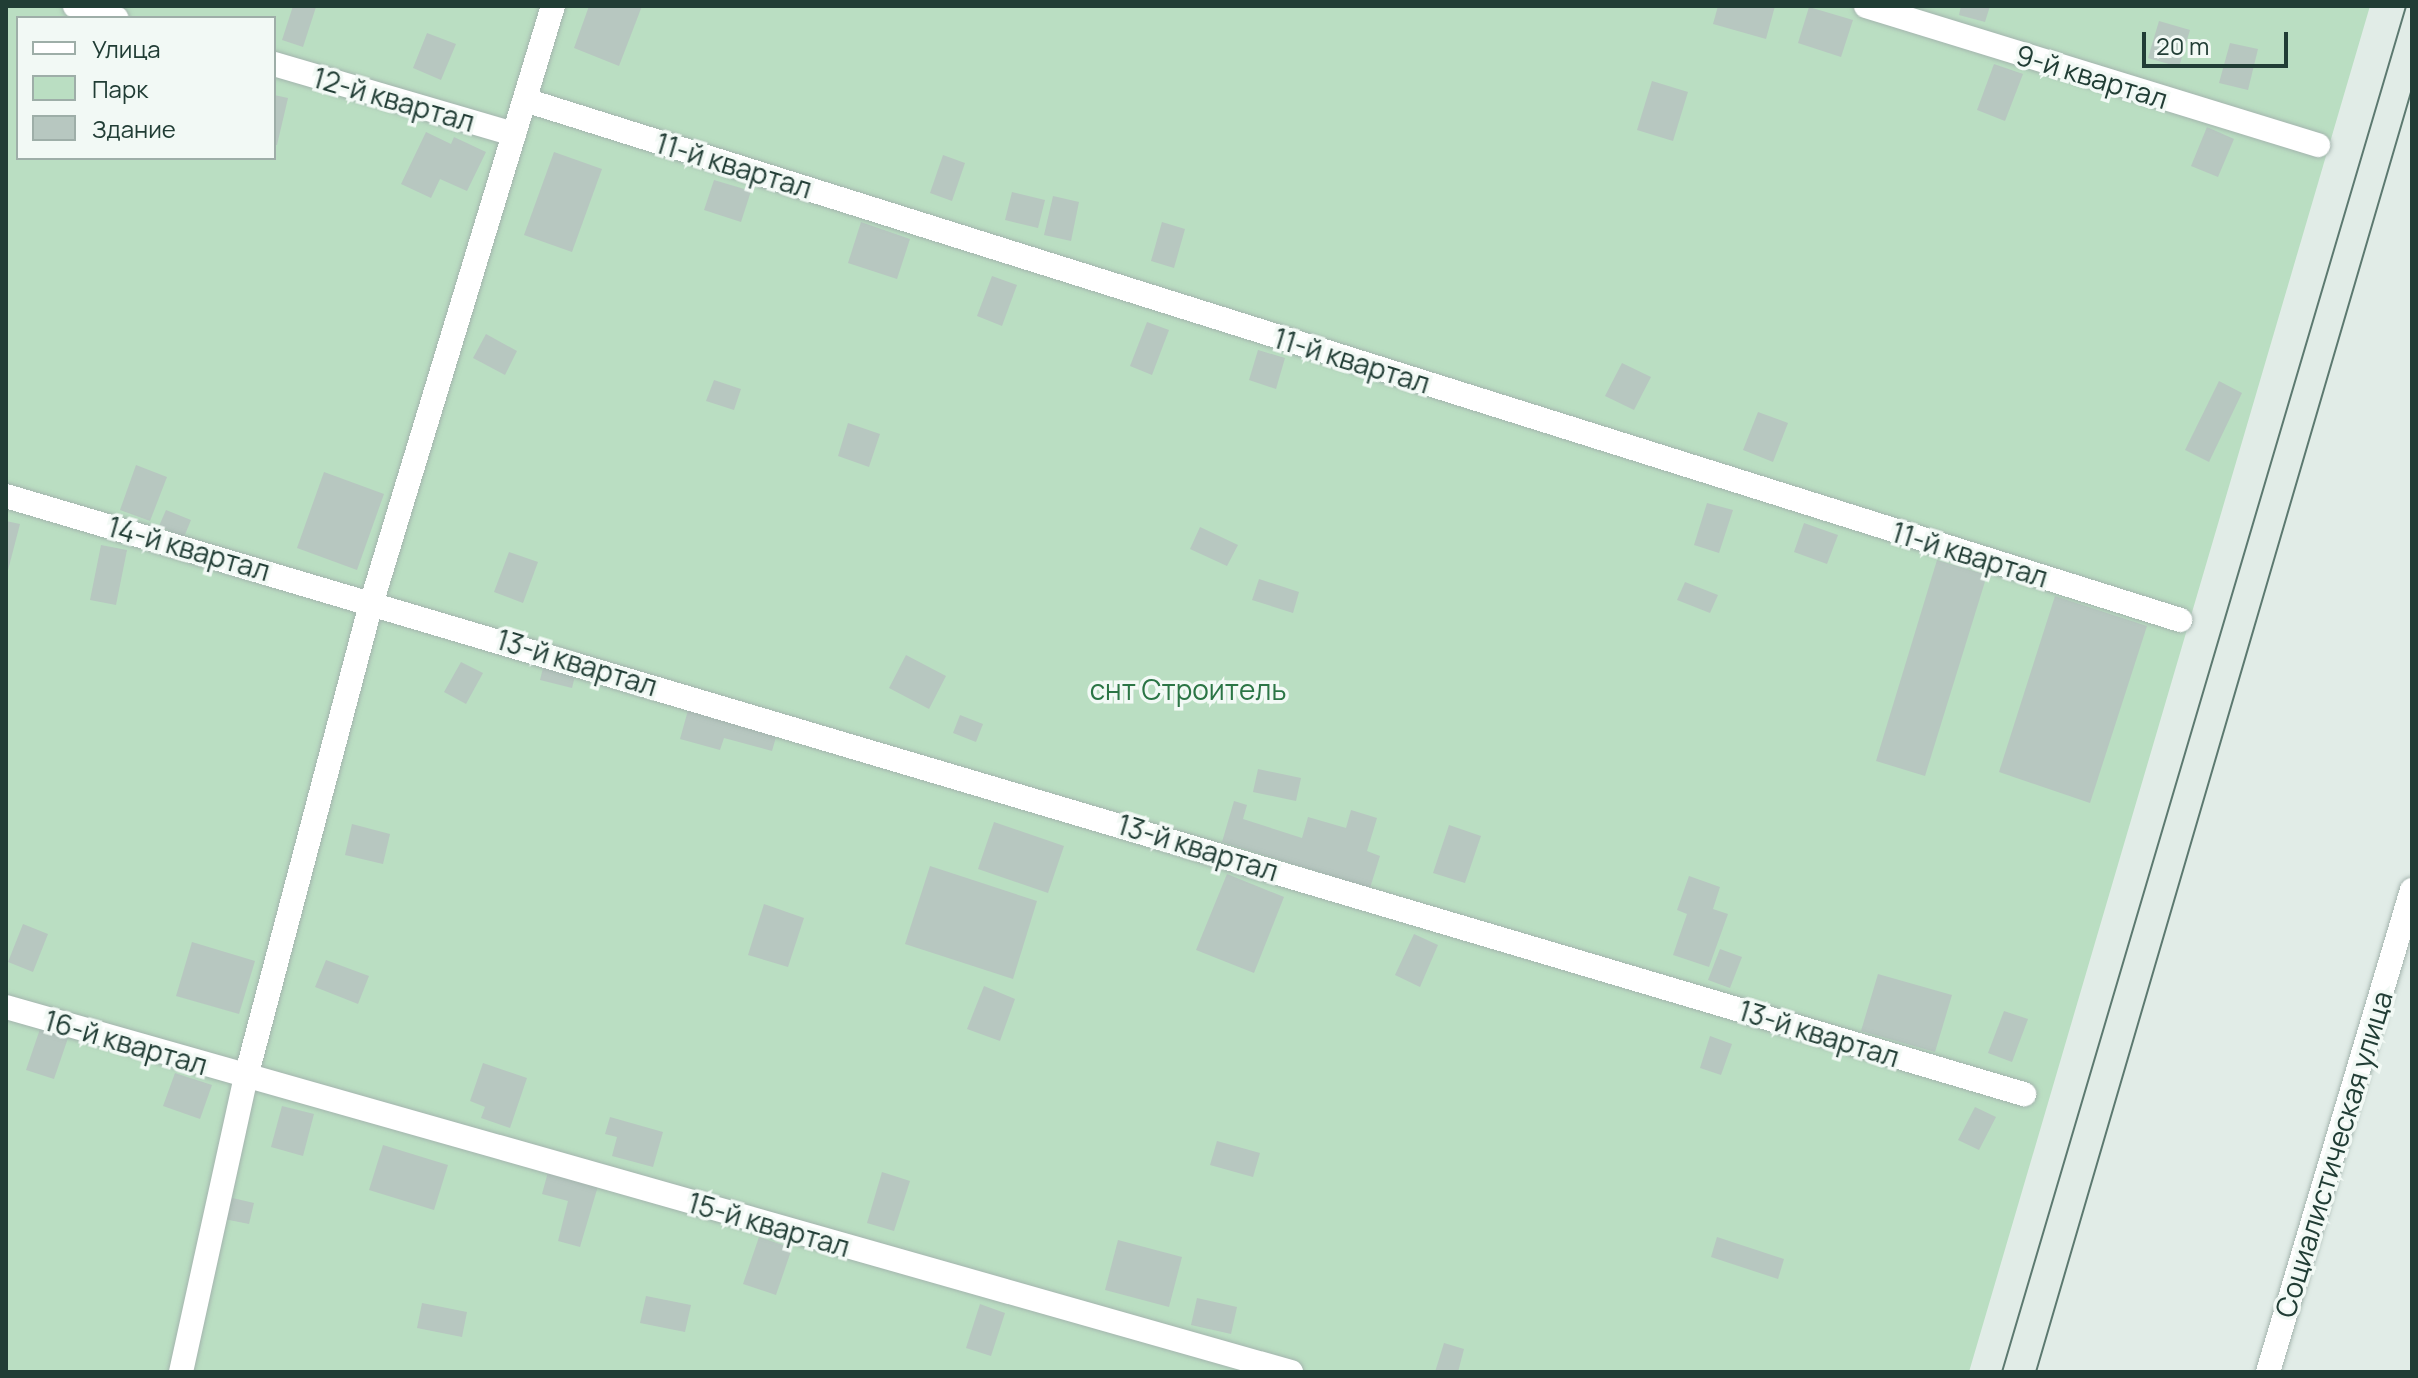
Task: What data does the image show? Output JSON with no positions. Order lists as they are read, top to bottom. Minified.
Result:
{"streets":{"street":["9-й квартал","12-й квартал","11-й квартал","14-й квартал","13-й квартал","16-й квартал","Социалистическая улица","15-й квартал"]},"crossings":[["14-й квартал","13-й квартал"],["16-й квартал","15-й квартал"]],"parks":["снт Строитель"],"legend":["Улица","Парк","Здание"],"scale_bar":"20 m"}
